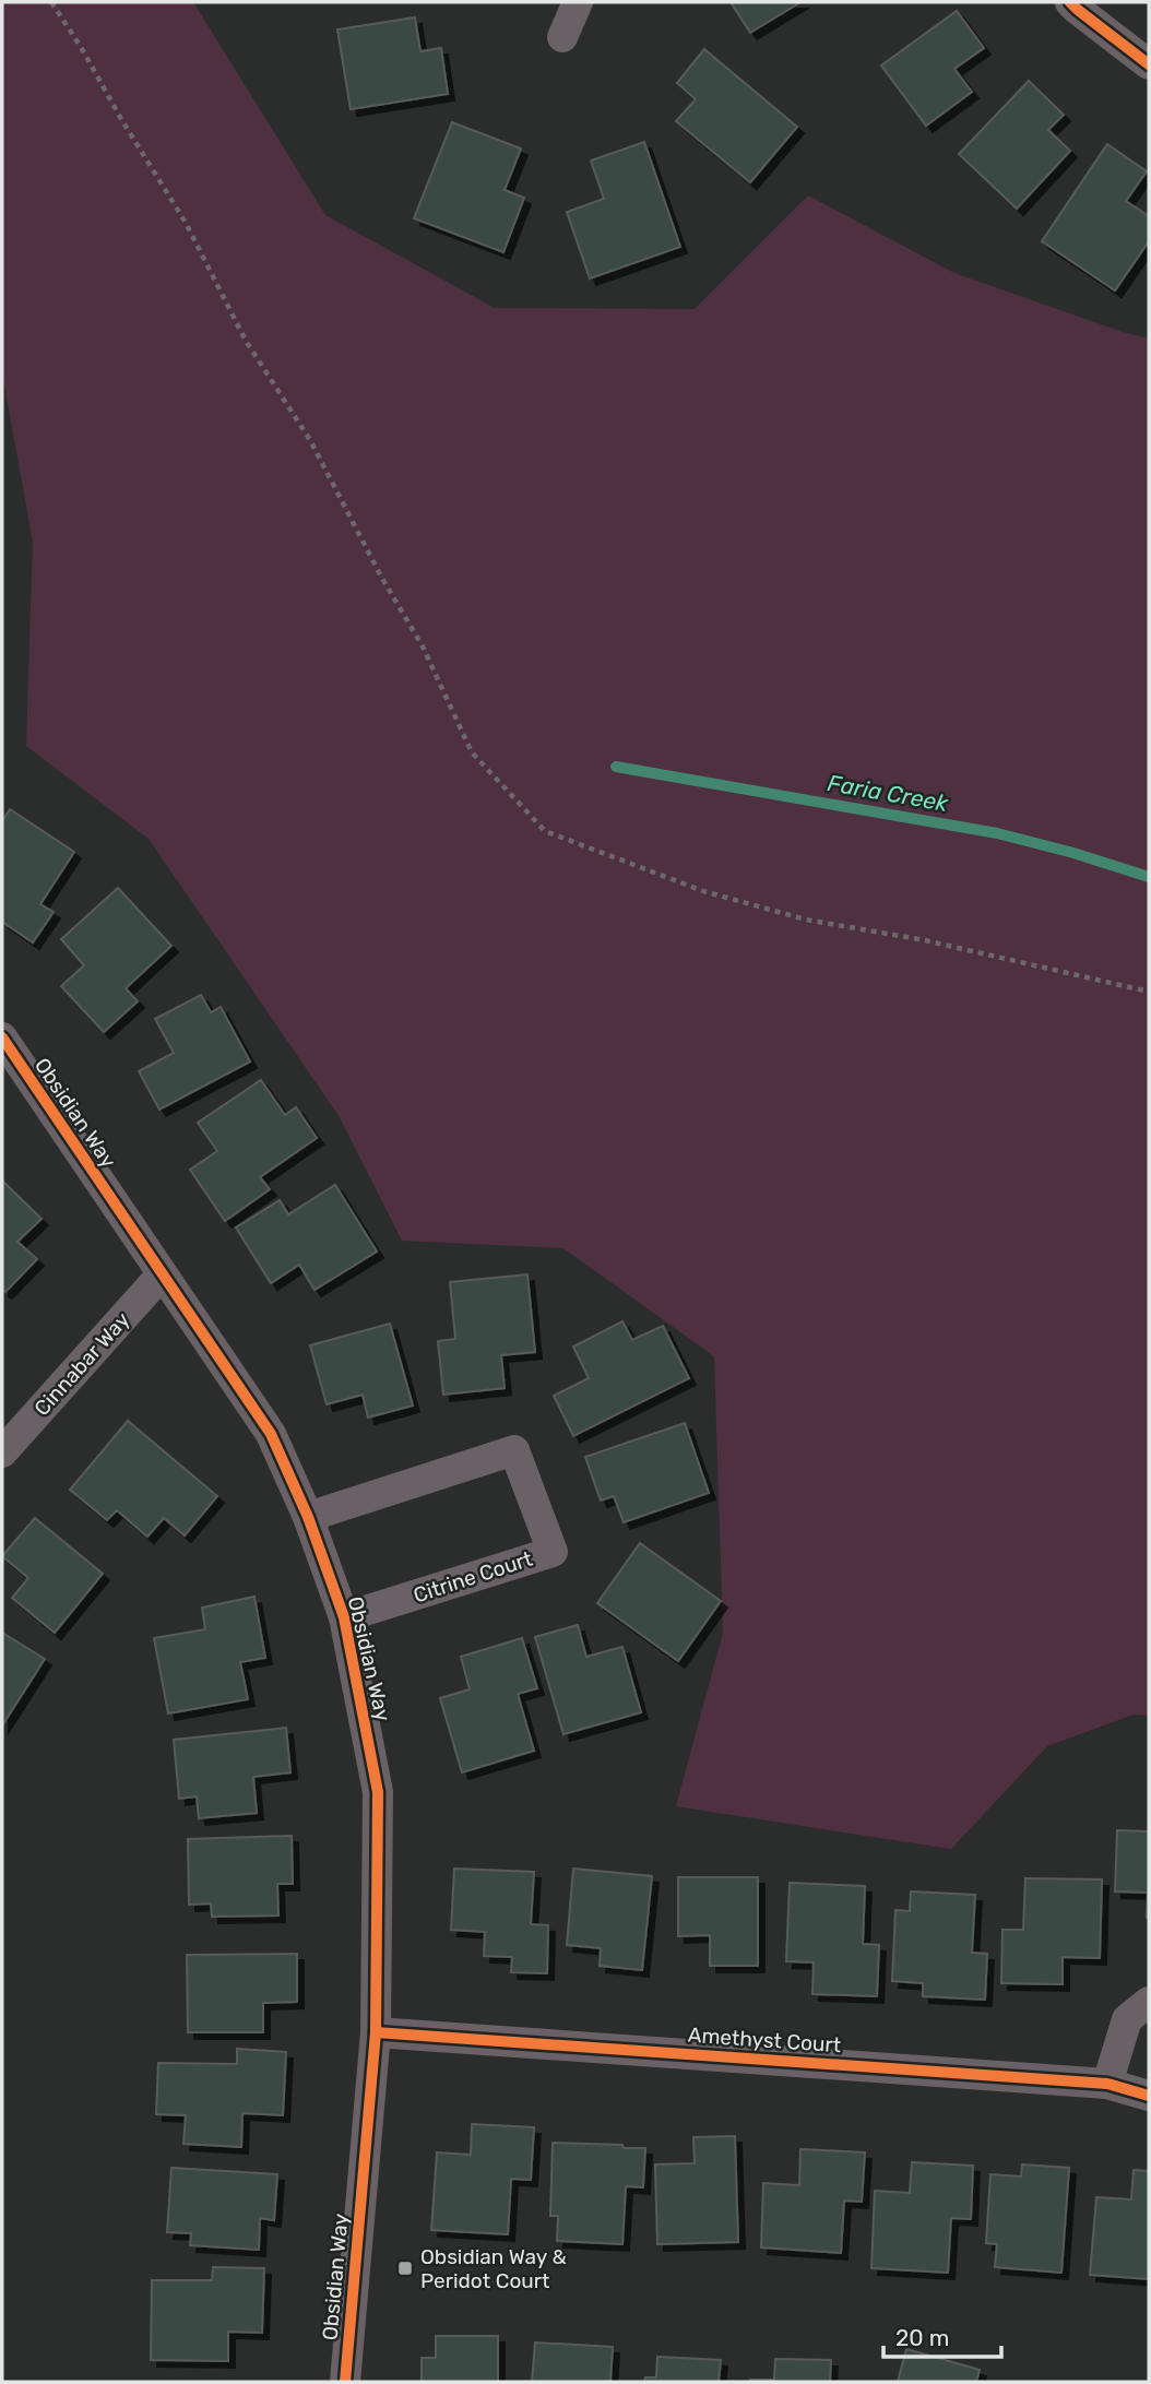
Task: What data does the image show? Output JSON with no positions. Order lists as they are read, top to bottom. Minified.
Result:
{"streets":{"street":["Obsidian Way","Cinnabar Way","Citrine Court","Amethyst Court"]},"crossings":[["Obsidian Way","Cinnabar Way"],["Obsidian Way","Citrine Court"],["Obsidian Way","Amethyst Court"]],"water":["Faria Creek"],"places":{"transit":["Obsidian Way & Peridot Court"]},"scale_bar":"20 m"}
